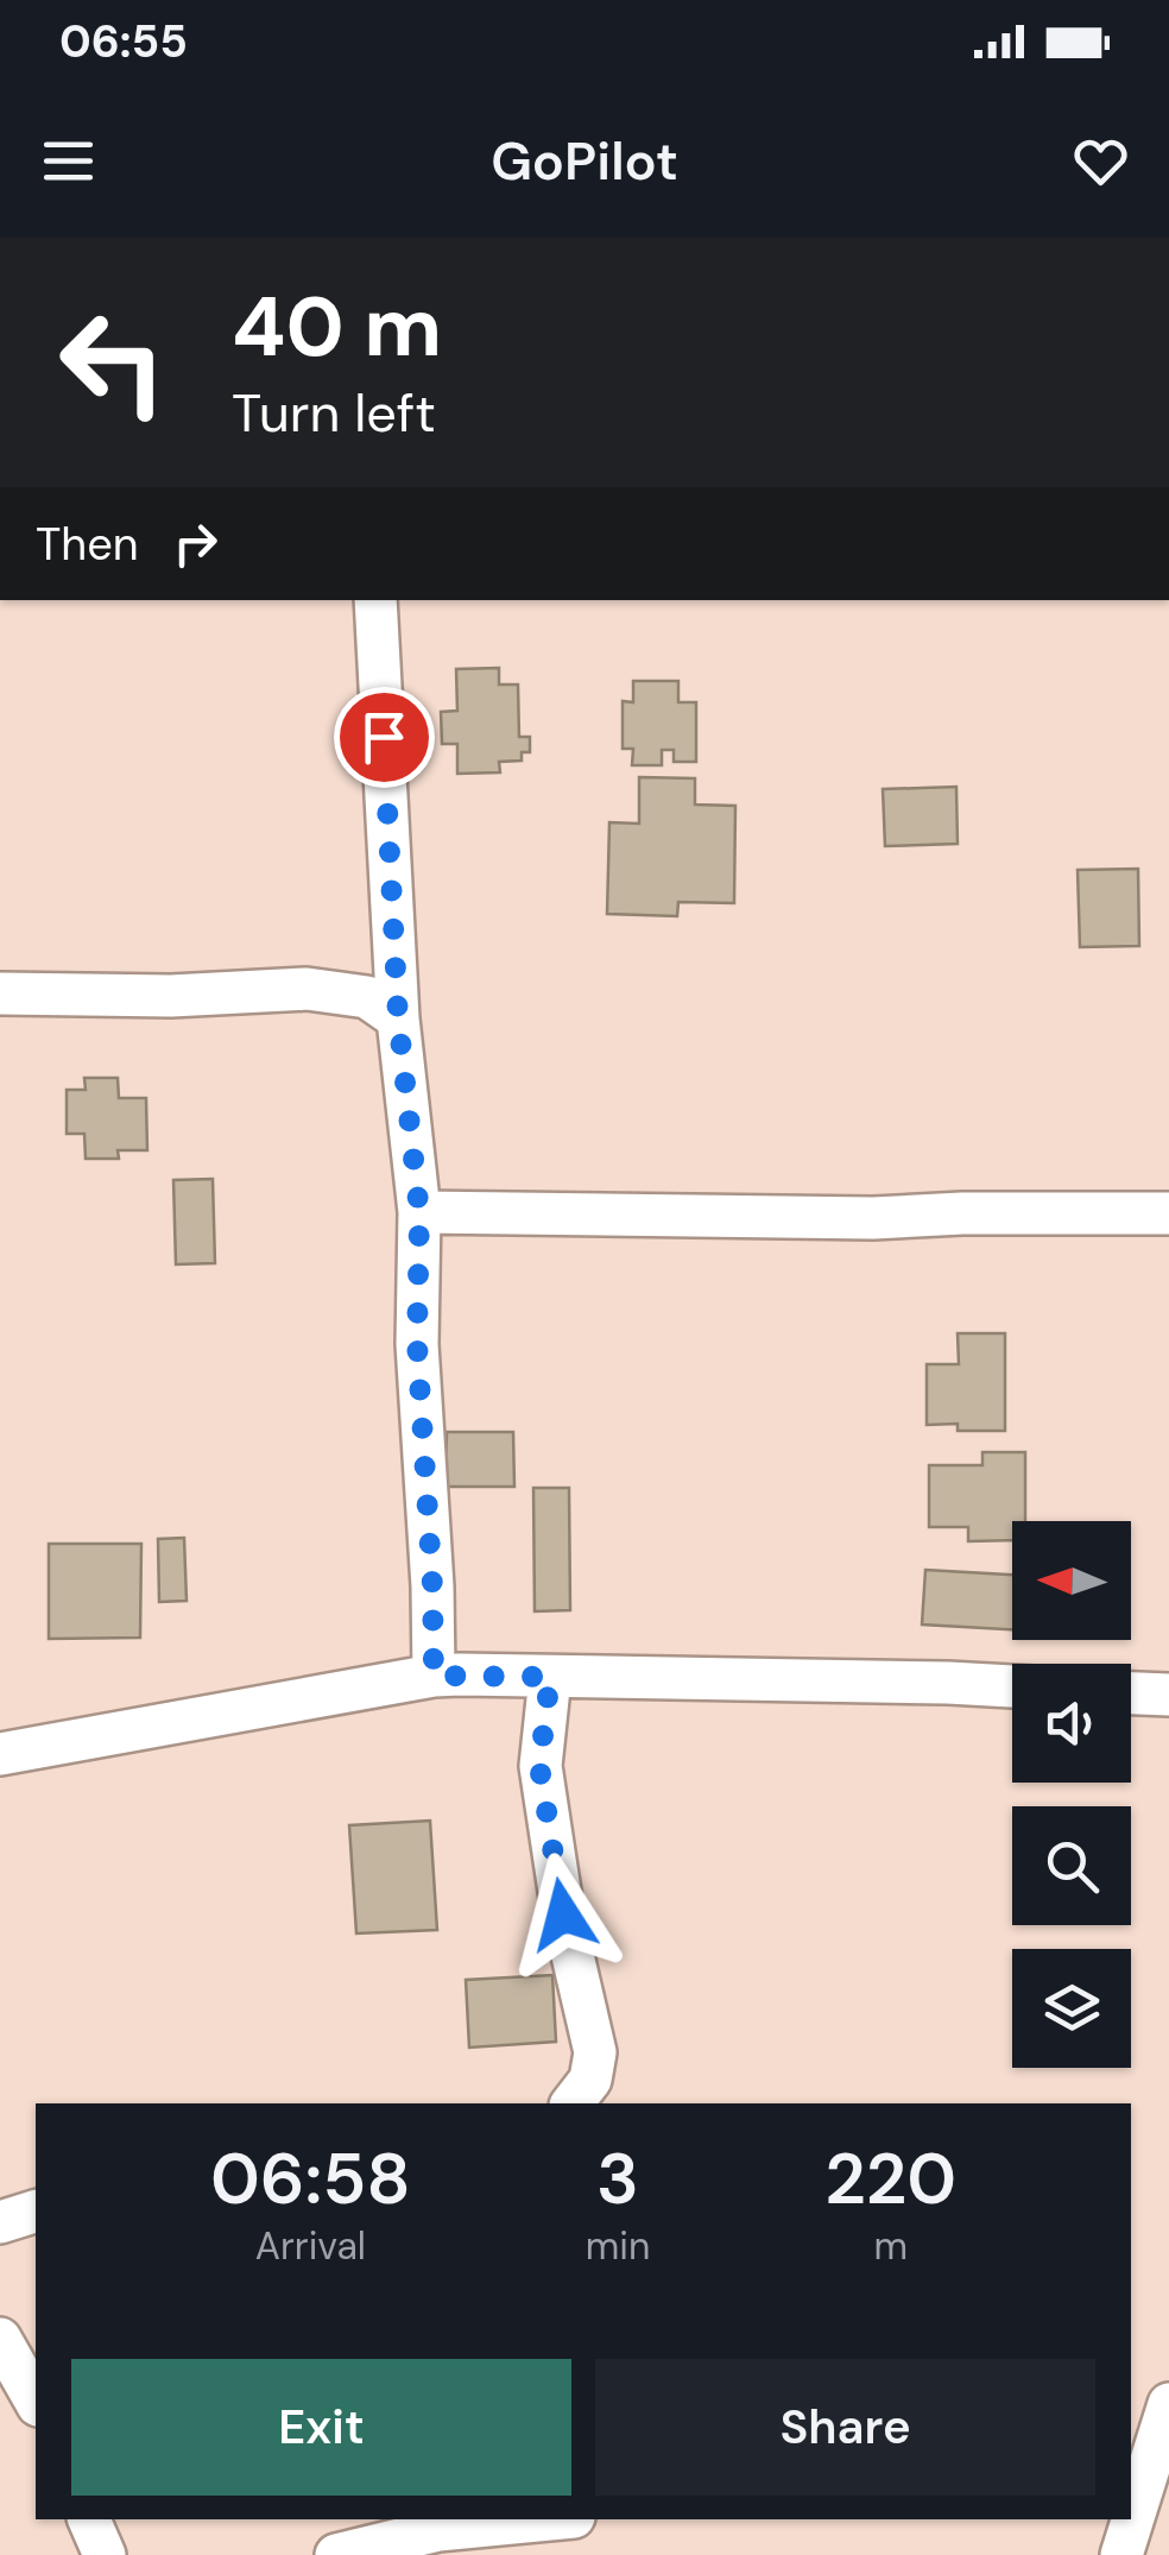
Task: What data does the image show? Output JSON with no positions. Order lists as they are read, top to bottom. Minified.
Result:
{"north":"left","page":{"status":"06:55","header":"GoPilot","turn":["40 m","Turn left"],"then":"Then","eta":["06:58","Arrival","3","min","220","m"],"buttons":["Exit","Share"]}}
